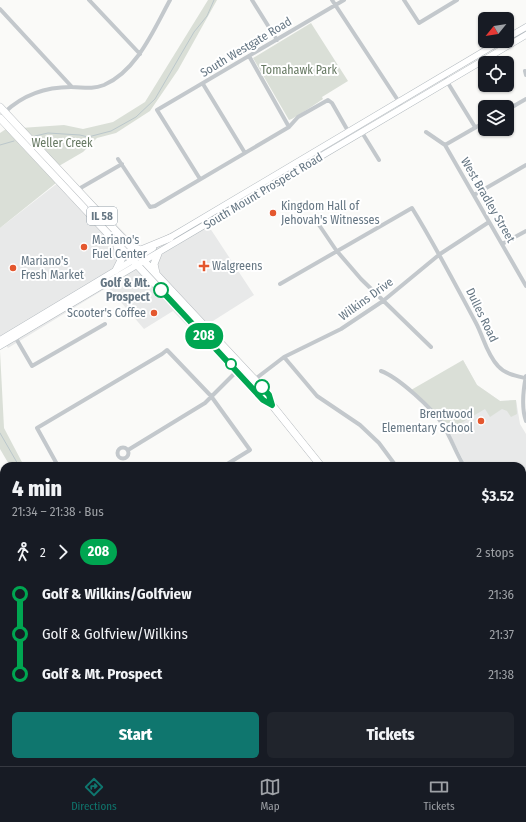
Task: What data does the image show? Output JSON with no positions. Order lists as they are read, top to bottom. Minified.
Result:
{"streets":{"main road":["South Mount Prospect Road","IL 58"],"street":["South Westgate Road","West Bradley Street","Wilkins Drive","Dulles Road"]},"crossings":[["South Mount Prospect Road","IL 58"],["West Bradley Street","Wilkins Drive"],["IL 58","Wilkins Drive"],["Wilkins Drive","Dulles Road"]],"parks":["Tomahawk Park","Weller Creek"],"places":{"other":["Kingdom Hall of Jehovah's Witnesses","Mariano's Fuel Center","Mariano's Fresh Market","Golf & Mt. Prospect","Scooter's Coffee","Brentwood Elementary School"],"health":["Walgreens"]},"lines":["bus line 208"],"north":"bottom left","page":{"on_map":"208","heading":["4 min","21:34 – 21:38 · Bus","$3.52"],"legs":["2","208","2 stops"],"list":[{"name":"Golf & Wilkins/Golfview","value":"21:36"},{"name":"Golf & Golfview/Wilkins","value":"21:37"},{"name":"Golf & Mt. Prospect","value":"21:38"}],"buttons":["Start","Tickets"],"tabs":["Directions","Map","Tickets"]}}
